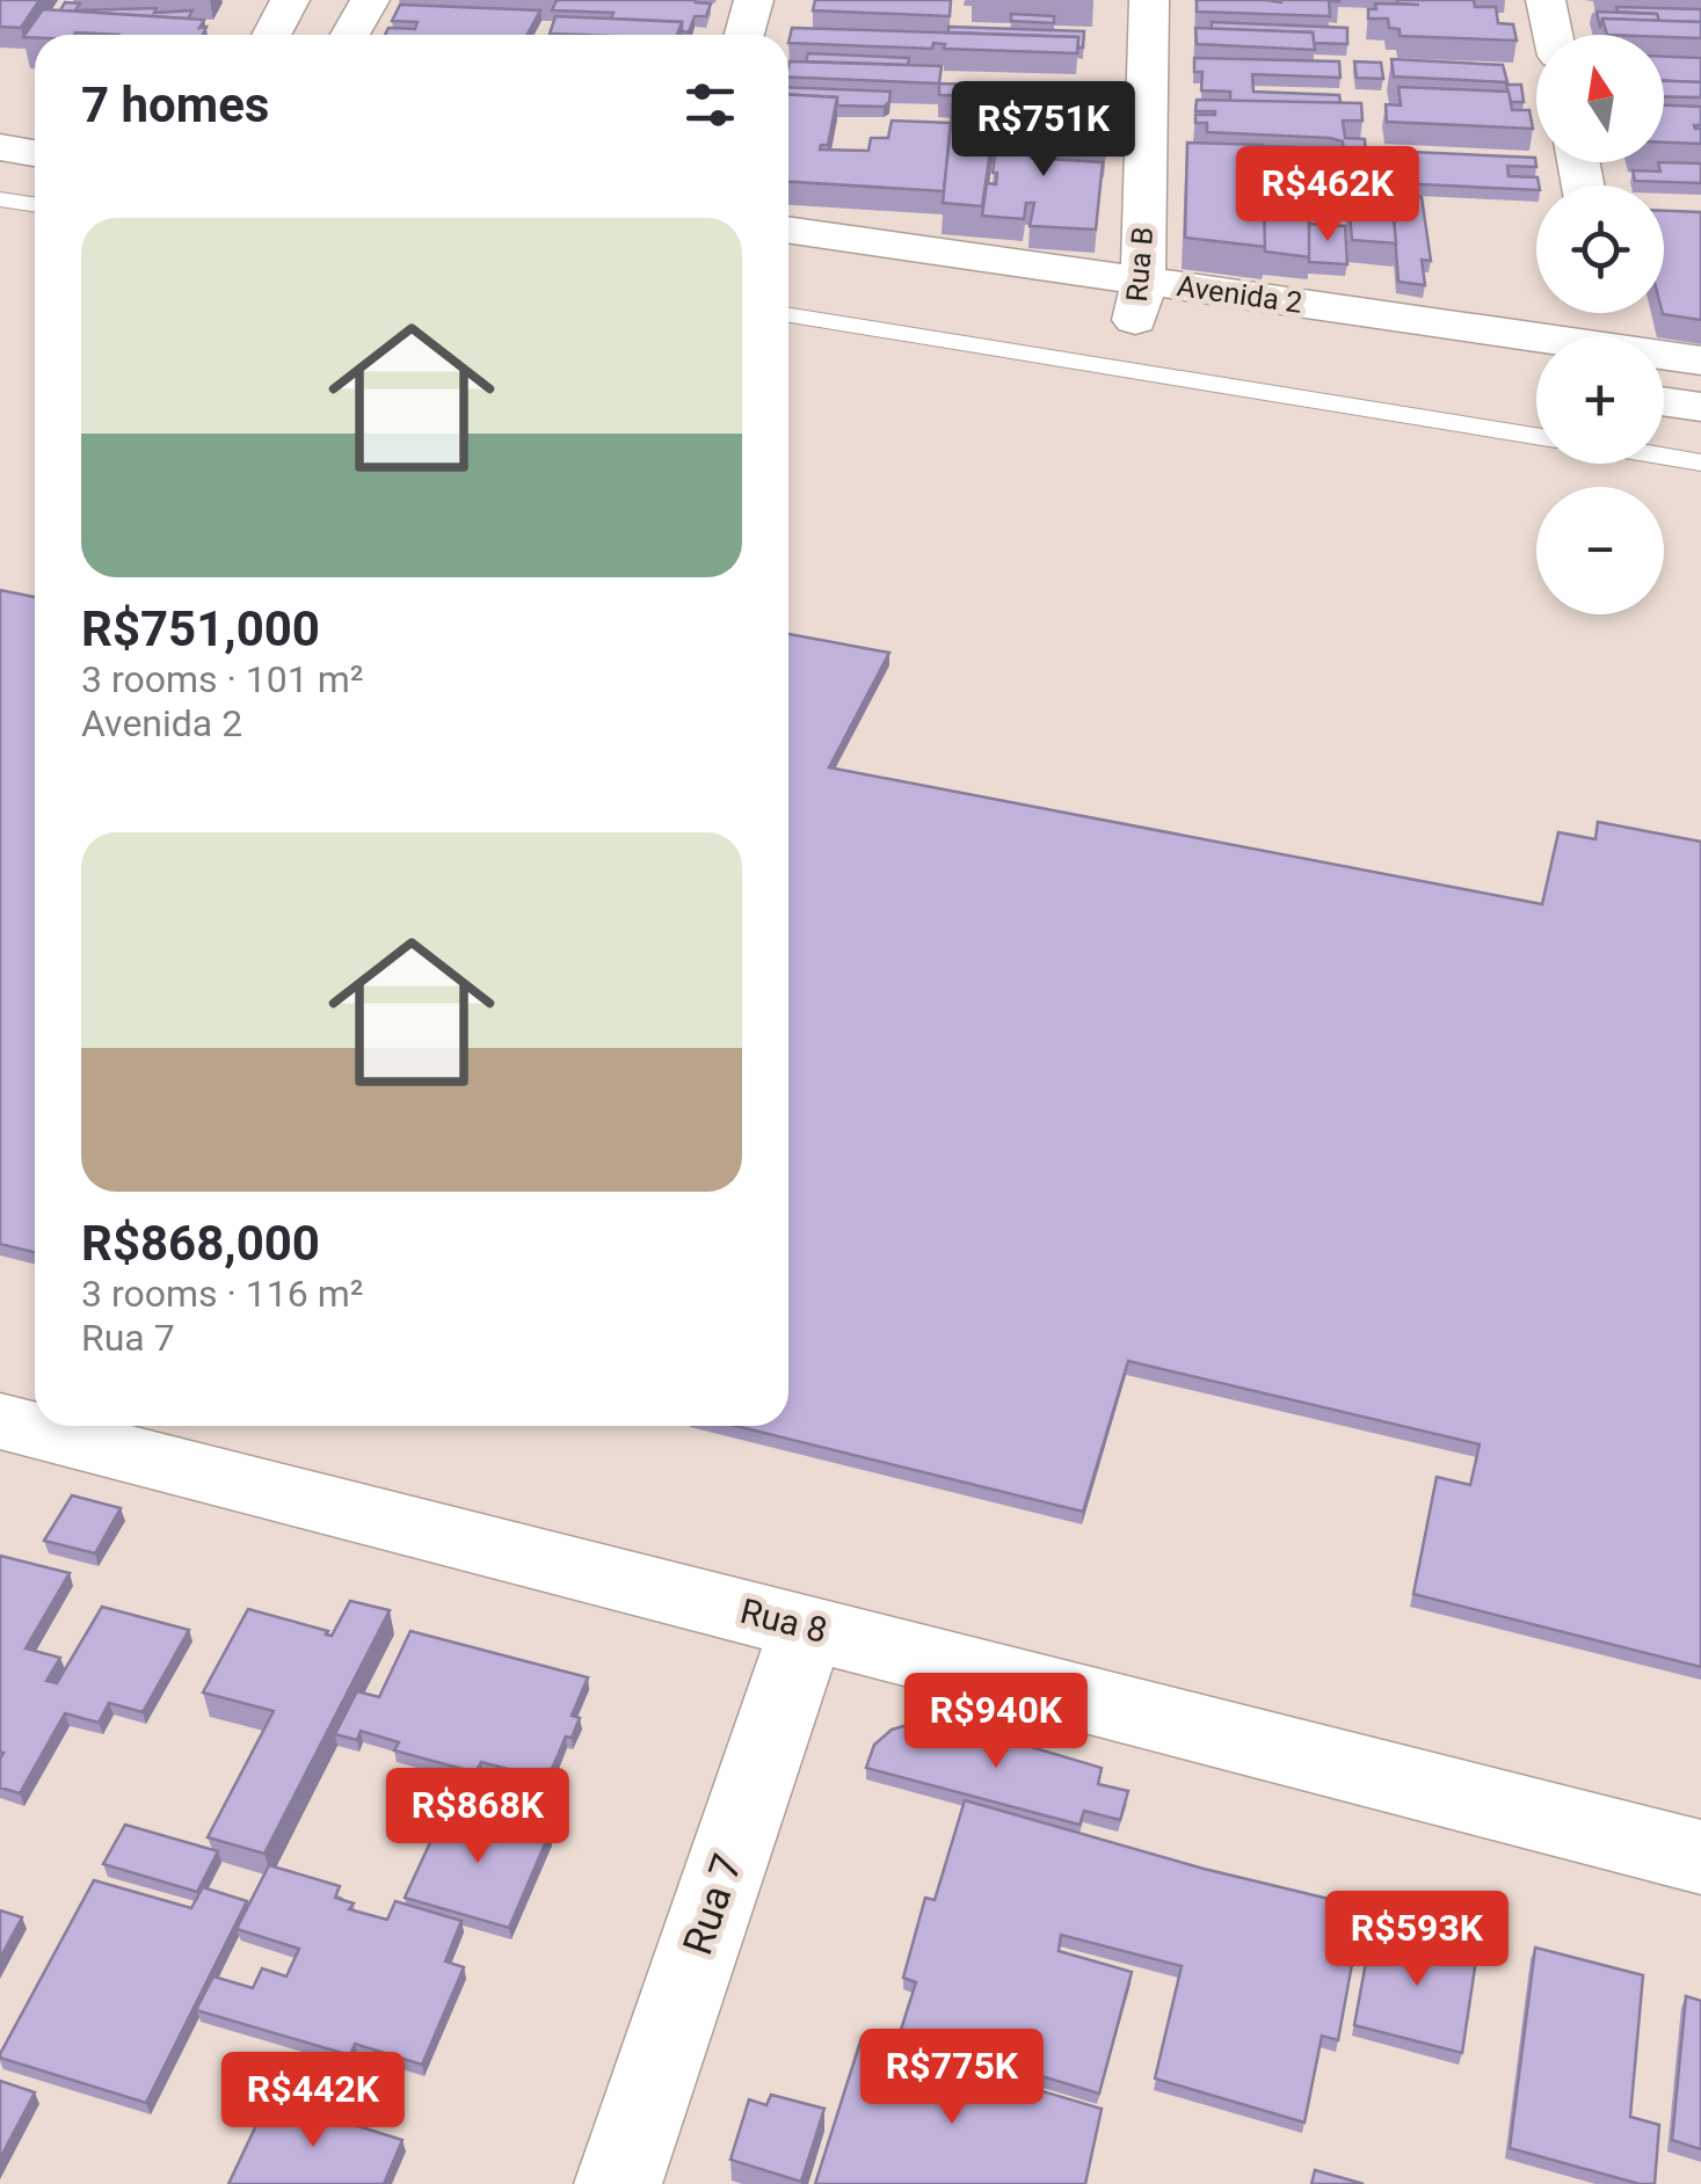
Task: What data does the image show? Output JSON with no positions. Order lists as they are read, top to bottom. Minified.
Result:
{"streets":{"street":["Rua B","Avenida 2","Rua 8","Rua 7"]},"crossings":[["Rua B","Avenida 2"],["Rua 8","Rua 7"]],"north":"top","page":{"map_buttons":["+","−"],"heading":"7 homes","price":["R$751K","R$462K","R$940K","R$868K","R$593K","R$775K","R$442K"],"list":[{"name":"R$751,000","note":"3 rooms · 101 m² · Avenida 2"},{"name":"R$868,000","note":"3 rooms · 116 m² · Rua 7"}]}}
